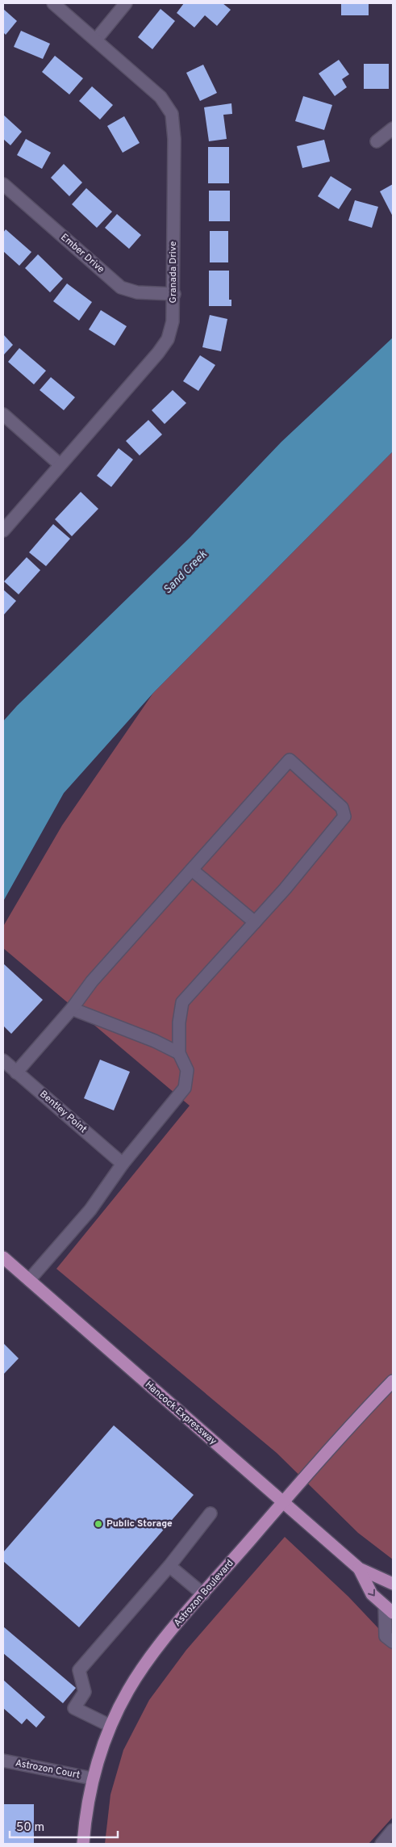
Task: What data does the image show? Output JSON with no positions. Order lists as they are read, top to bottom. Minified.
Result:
{"streets":{"main road":["Hancock Expressway","Astrozon Boulevard"],"street":["Ember Drive","Granada Drive","Bentley Point","Astrozon Court"]},"crossings":[["Ember Drive","Granada Drive"],["Hancock Expressway","Astrozon Boulevard"],["Astrozon Boulevard","Astrozon Court"]],"water":["Sand Creek"],"places":["Public Storage"],"scale_bar":"50 m"}
